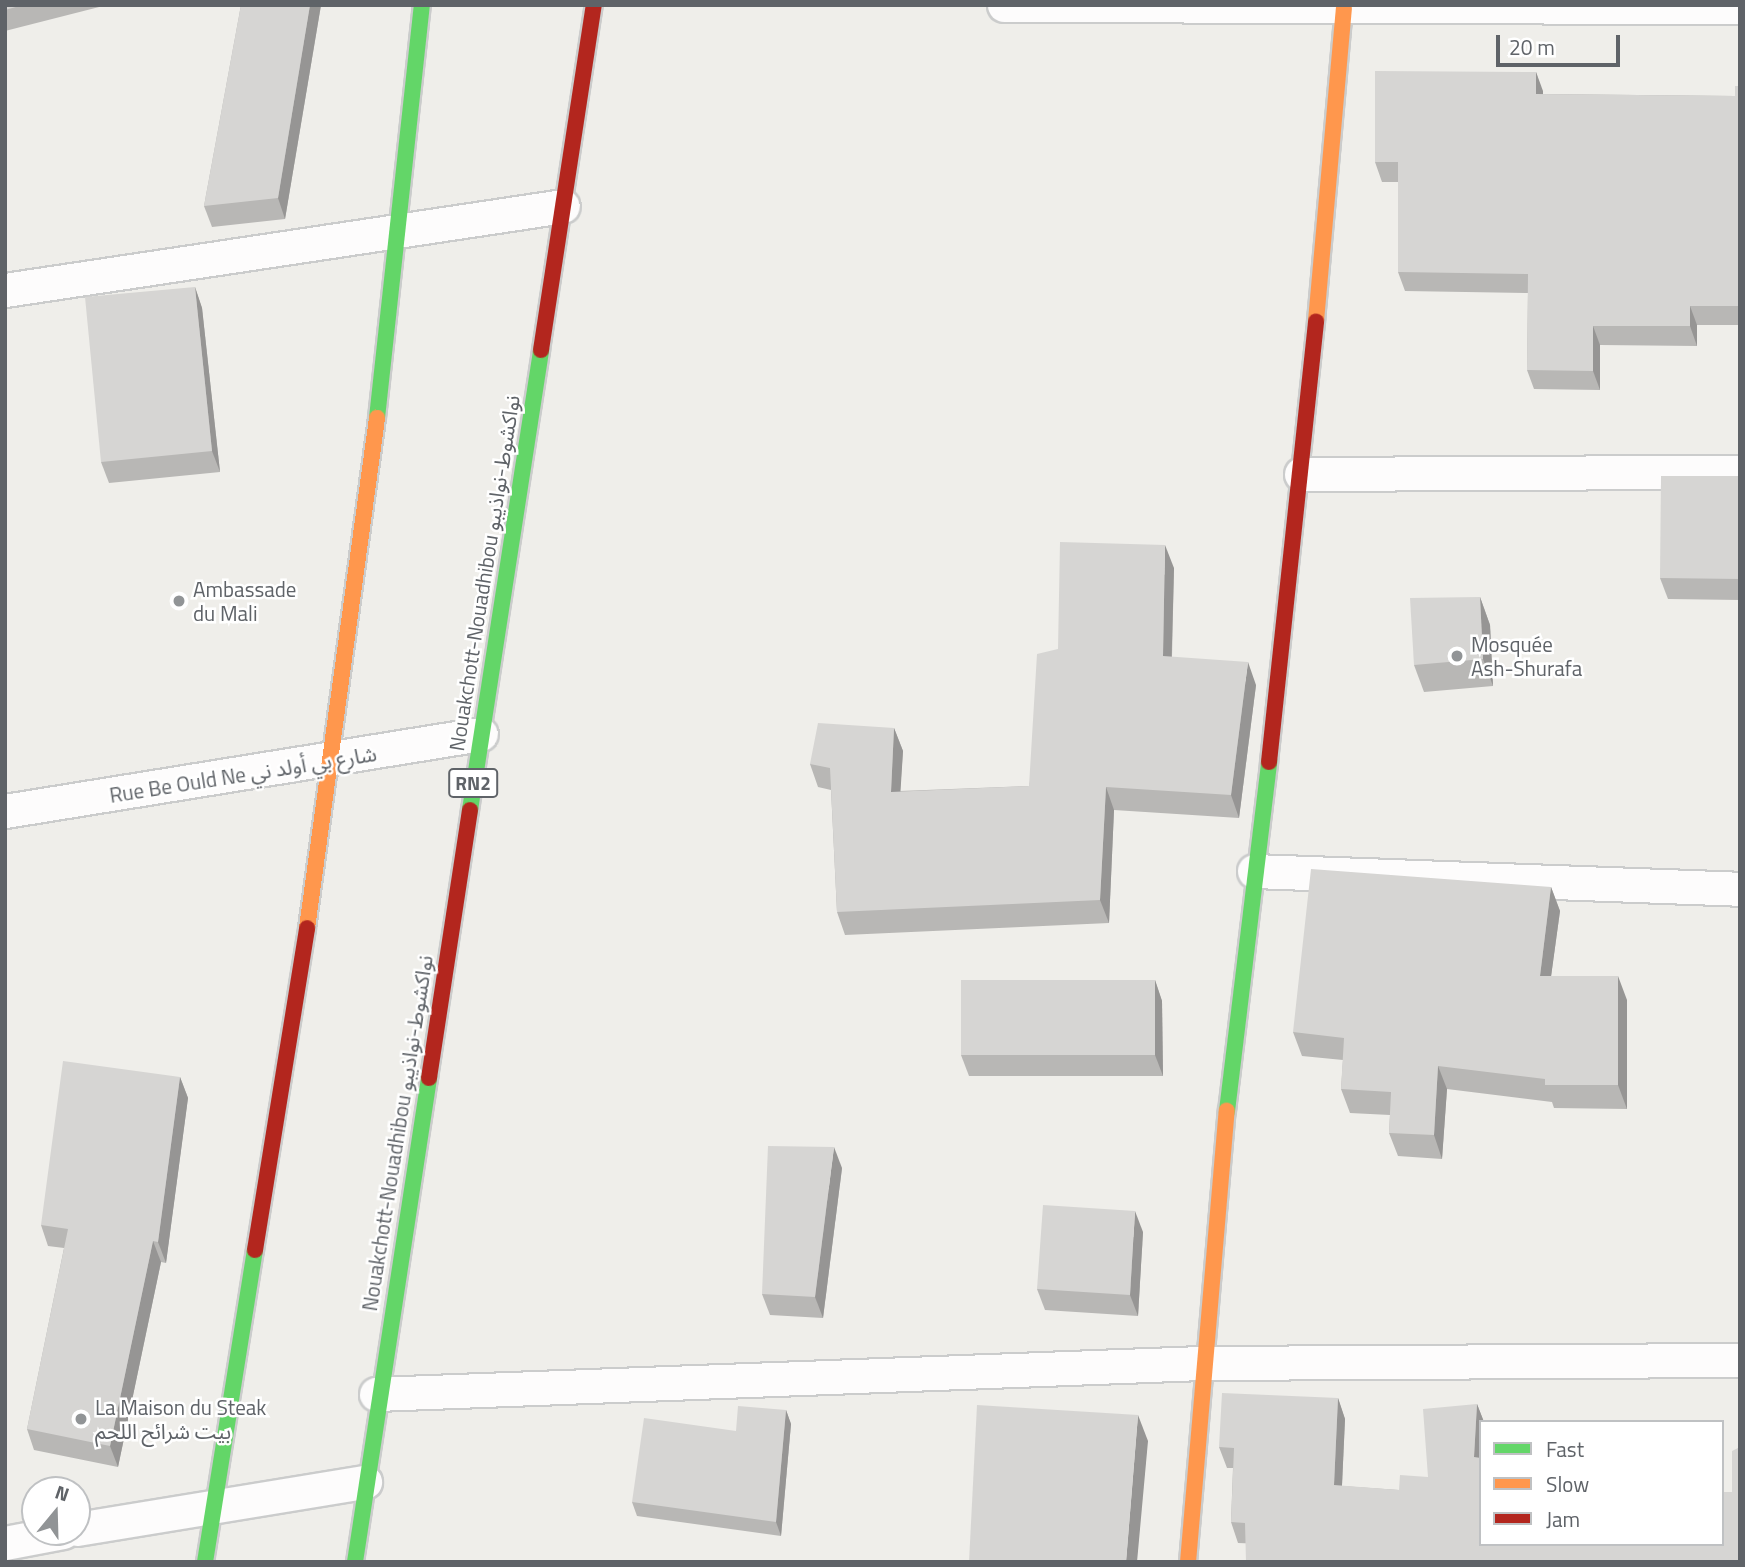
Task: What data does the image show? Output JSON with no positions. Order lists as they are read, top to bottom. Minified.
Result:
{"streets":{"main road":["Nouakchott-Nouadhibou نواكشوط-نواذيبو","RN2"],"street":["Rue Be Ould Ne شارع بي أولد ني"]},"crossings":[["Nouakchott-Nouadhibou نواكشوط-نواذيبو","Rue Be Ould Ne شارع بي أولد ني"]],"places":["Ambassade du Mali","Mosquée Ash-Shurafa","La Maison du Steak بيت شرائح اللحم"],"legend":["Fast","Slow","Jam"],"scale_bar":"20 m","north":"top"}
